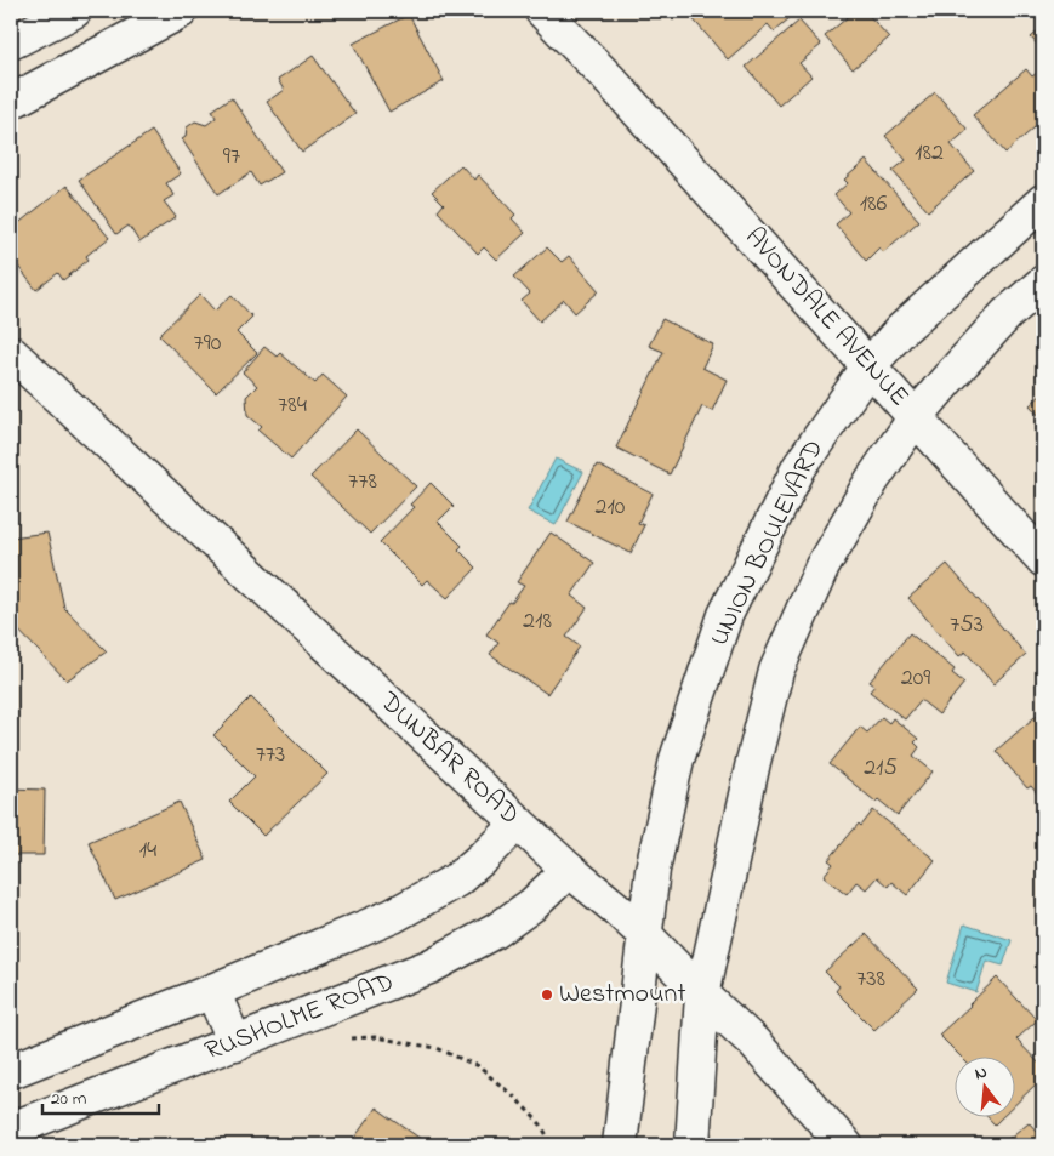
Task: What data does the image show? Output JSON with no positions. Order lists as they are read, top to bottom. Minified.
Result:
{"streets":{"street":["AVONDALE AVENUE","UNION BOULEVARD","DUNBAR ROAD","RUSHOLME ROAD"]},"crossings":[["AVONDALE AVENUE","UNION BOULEVARD"],["UNION BOULEVARD","DUNBAR ROAD"],["DUNBAR ROAD","RUSHOLME ROAD"]],"places":["Westmount"],"house_numbers":["182","97","186","790","784","778","210","218","753","209","773","215","14","738"],"scale_bar":"20 m","north":"top"}
